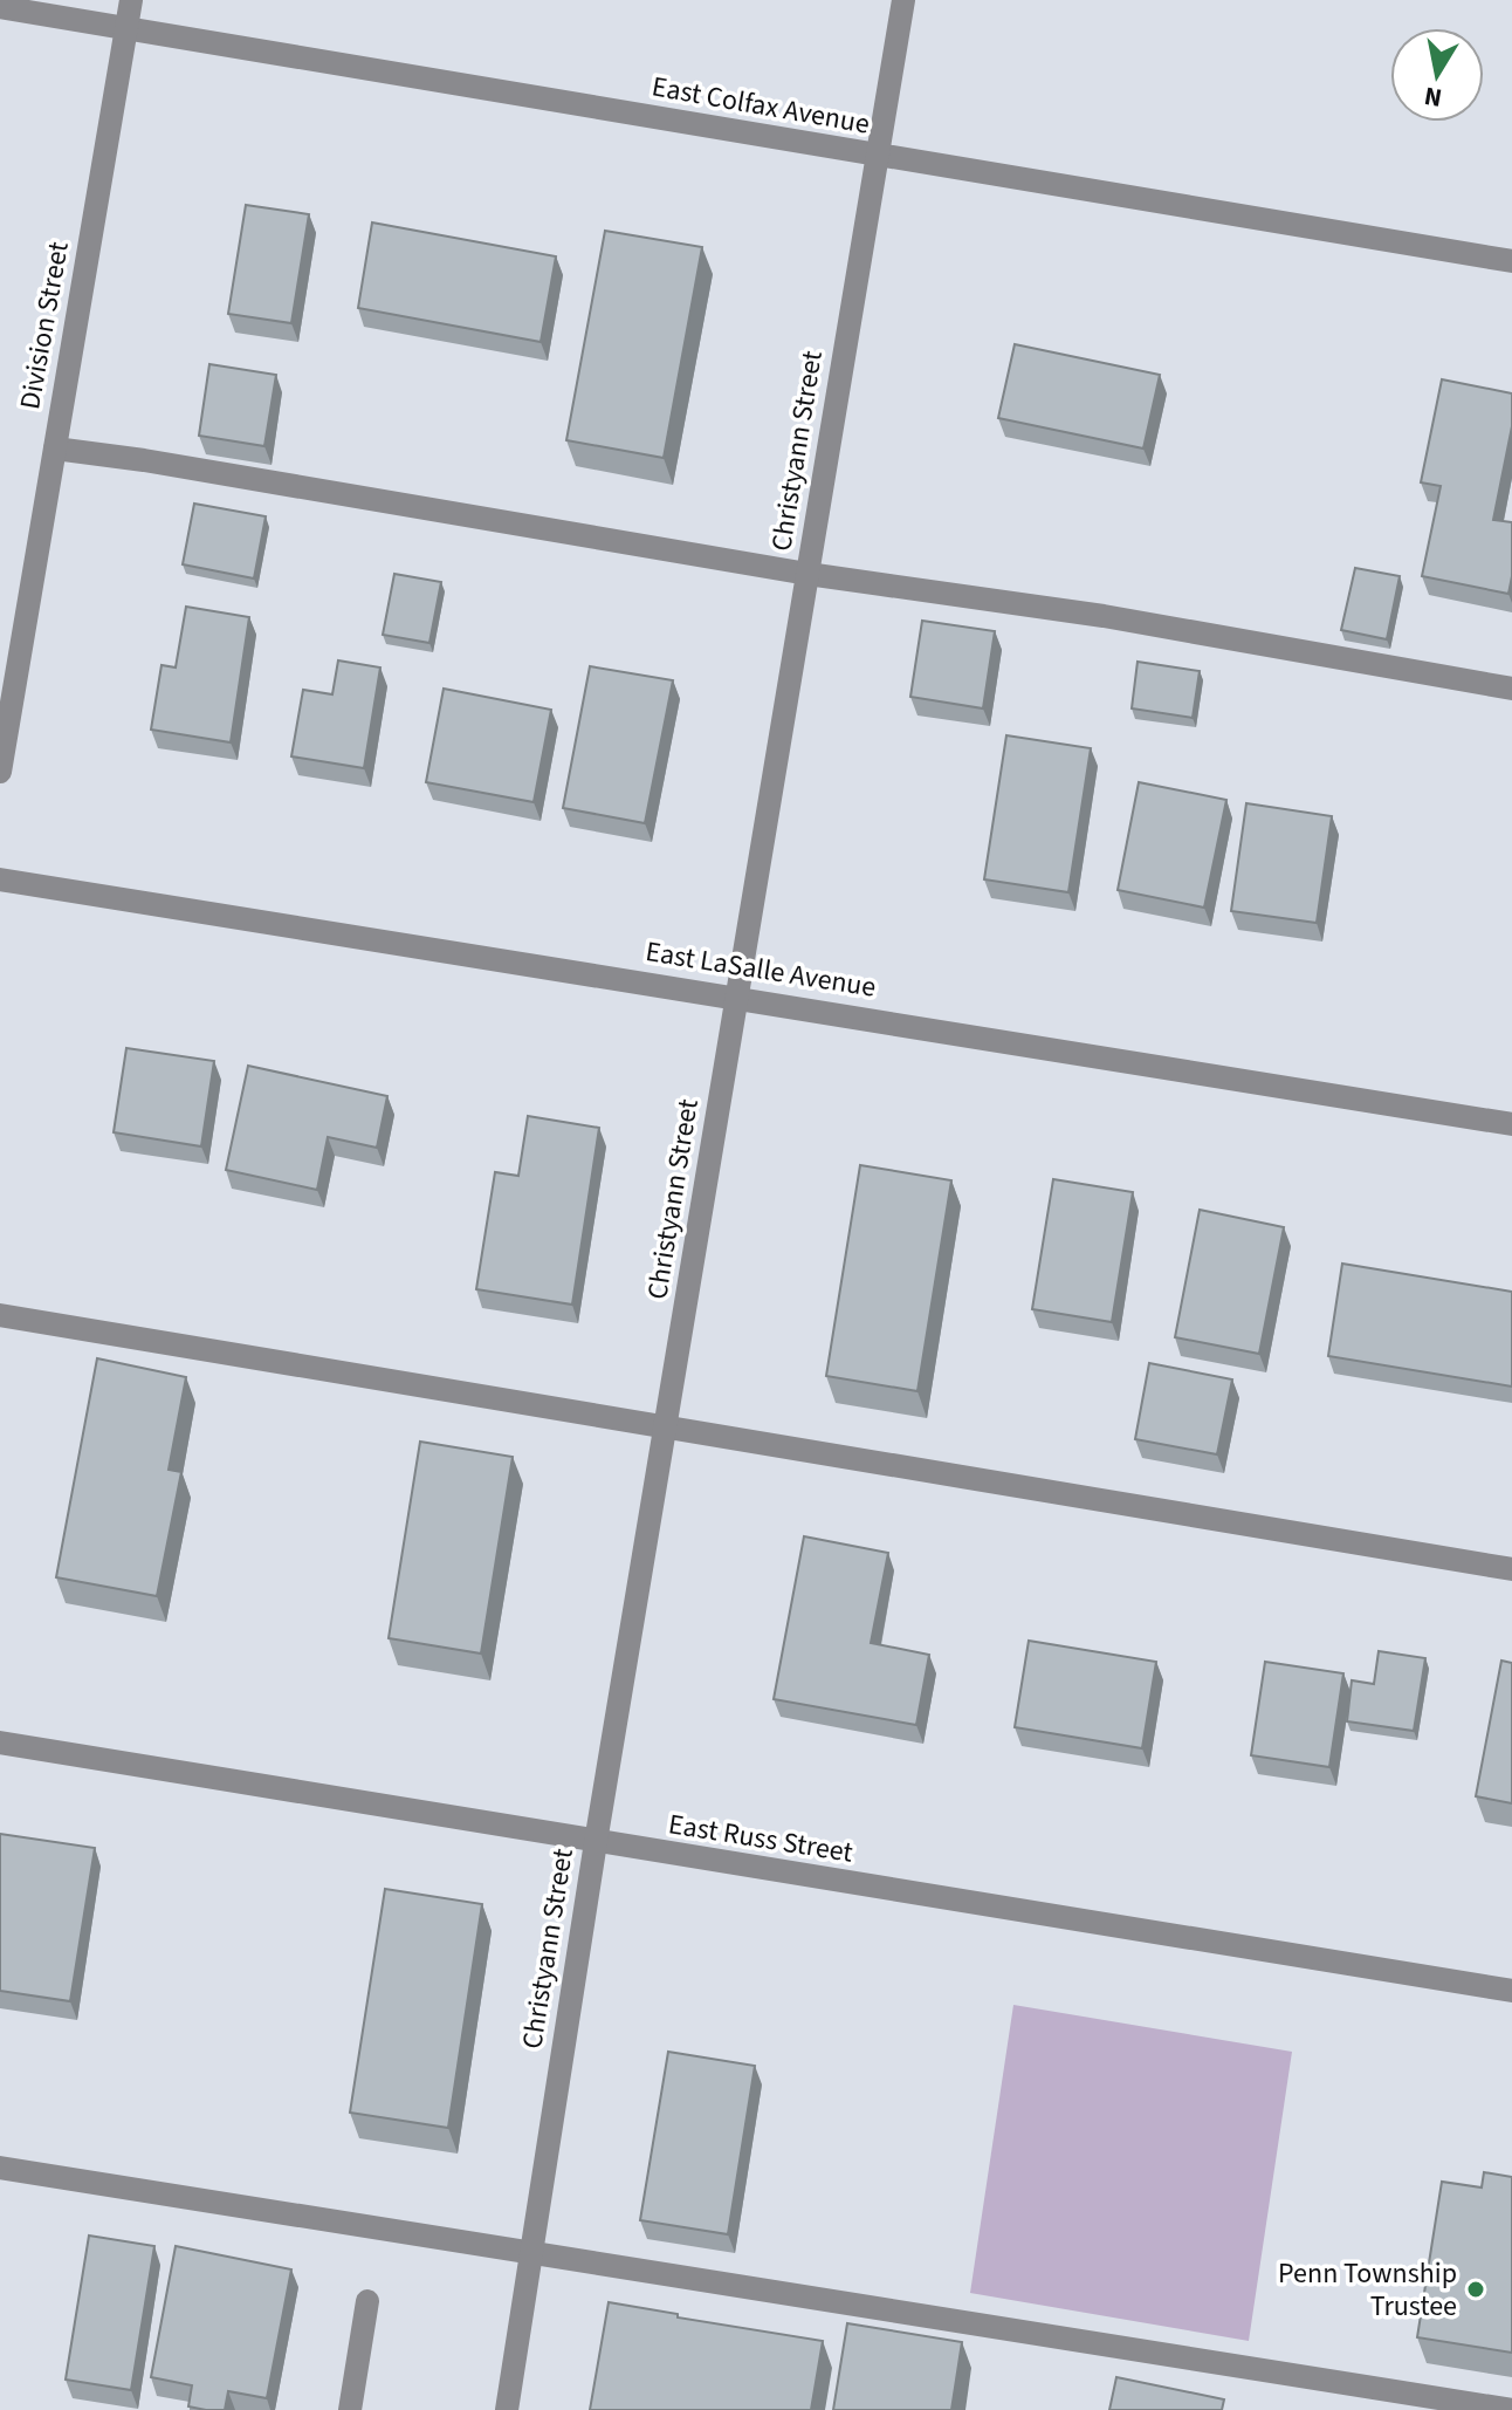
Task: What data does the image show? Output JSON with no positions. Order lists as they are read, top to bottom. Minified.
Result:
{"streets":{"street":["East Colfax Avenue","Division Street","Christyann Street","East LaSalle Avenue","East Russ Street"]},"crossings":[["East Colfax Avenue","Division Street"],["East Colfax Avenue","Christyann Street"],["Christyann Street","East LaSalle Avenue"],["Christyann Street","East Russ Street"]],"places":["Penn Township Trustee"],"north":"bottom"}
